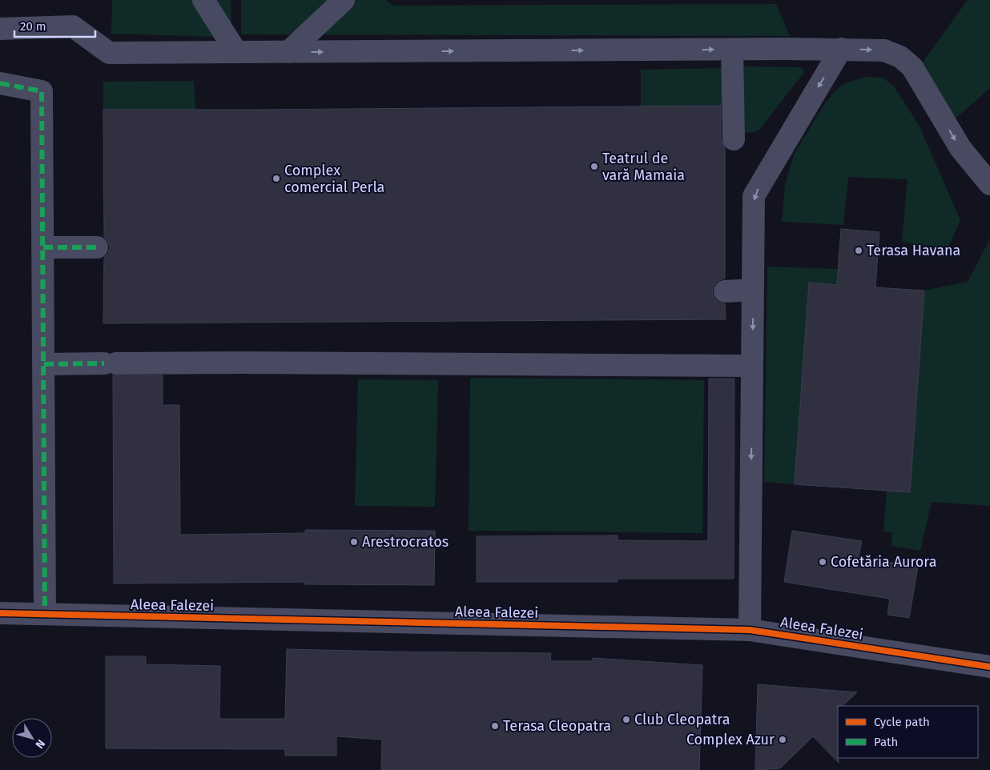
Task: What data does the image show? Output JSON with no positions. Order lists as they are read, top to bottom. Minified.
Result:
{"streets":{"street":["Aleea Falezei"]},"places":["Teatrul de vară Mamaia","Complex comercial Perla","Terasa Havana","Arestrocratos","Cofetăria Aurora","Club Cleopatra","Terasa Cleopatra","Complex Azur"],"legend":["Cycle path","Path"],"scale_bar":"20 m","north":"bottom right"}
